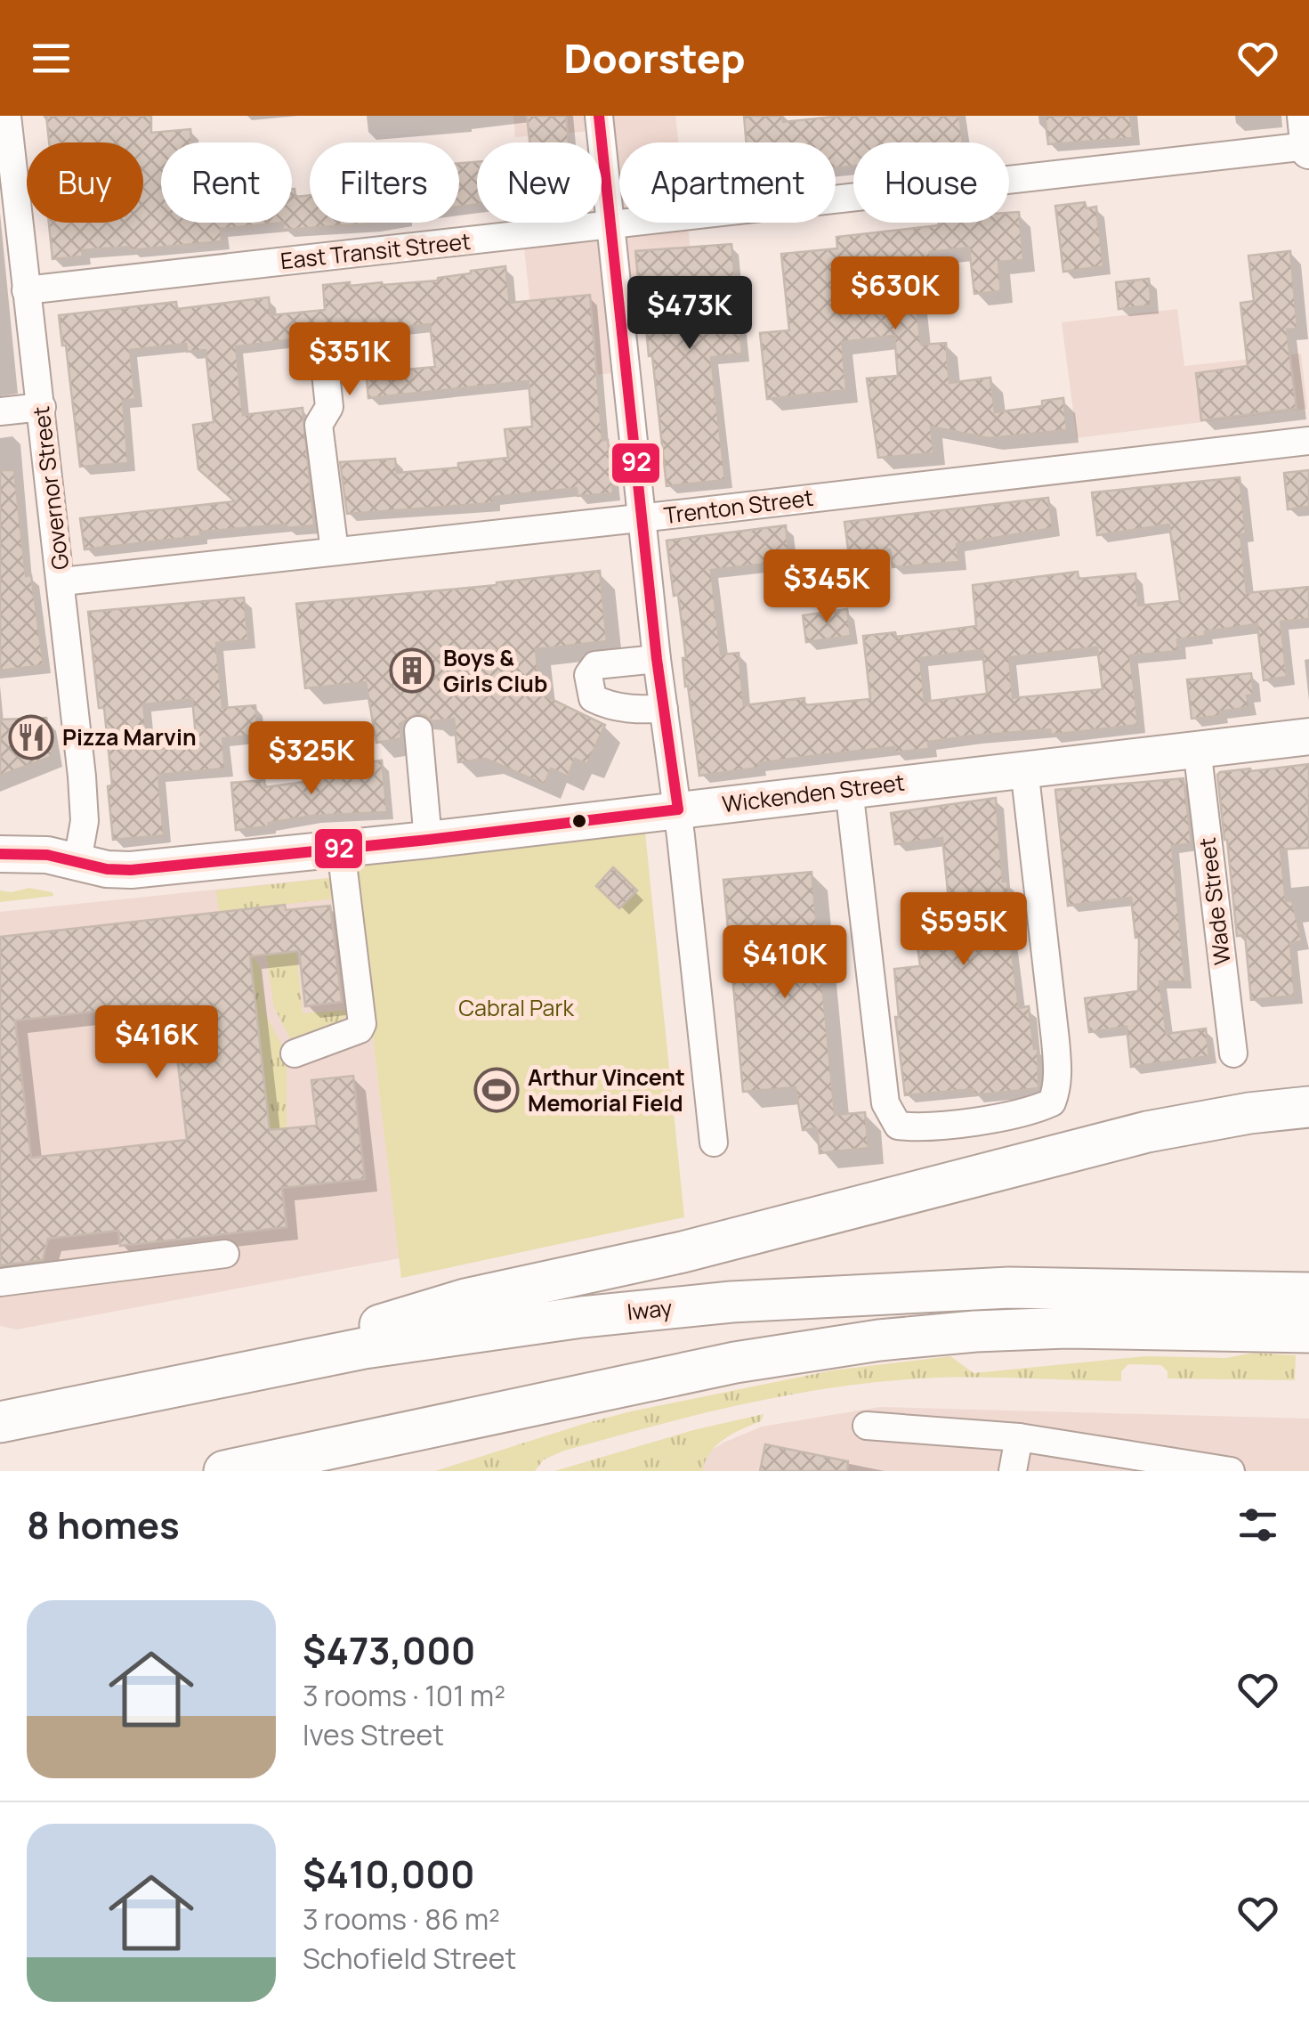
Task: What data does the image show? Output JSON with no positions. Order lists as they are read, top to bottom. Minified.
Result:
{"streets":{"highway":["Iway"],"main road":["Wickenden Street"],"street":["East Transit Street","Governor Street","Trenton Street","Wade Street"]},"crossings":[["East Transit Street","Governor Street"],["Governor Street","Trenton Street"],["Governor Street","Wickenden Street"],["Wickenden Street","Wade Street"]],"parks":["Cabral Park"],"places":{"building":["Boys & Girls Club"],"restaurant":["Pizza Marvin"],"sports":["Arthur Vincent Memorial Field"]},"lines":["transit line 92"],"page":{"header":"Doorstep","chip":["Buy","Rent","Filters","New","Apartment","House"],"price":["$630K","$473K","$351K","$345K","$325K","$595K","$410K","$416K"],"heading":"8 homes","list":[{"name":"$473,000","note":"3 rooms · 101 m² · Ives Street"},{"name":"$410,000","note":"3 rooms · 86 m² · Schofield Street"}]}}
